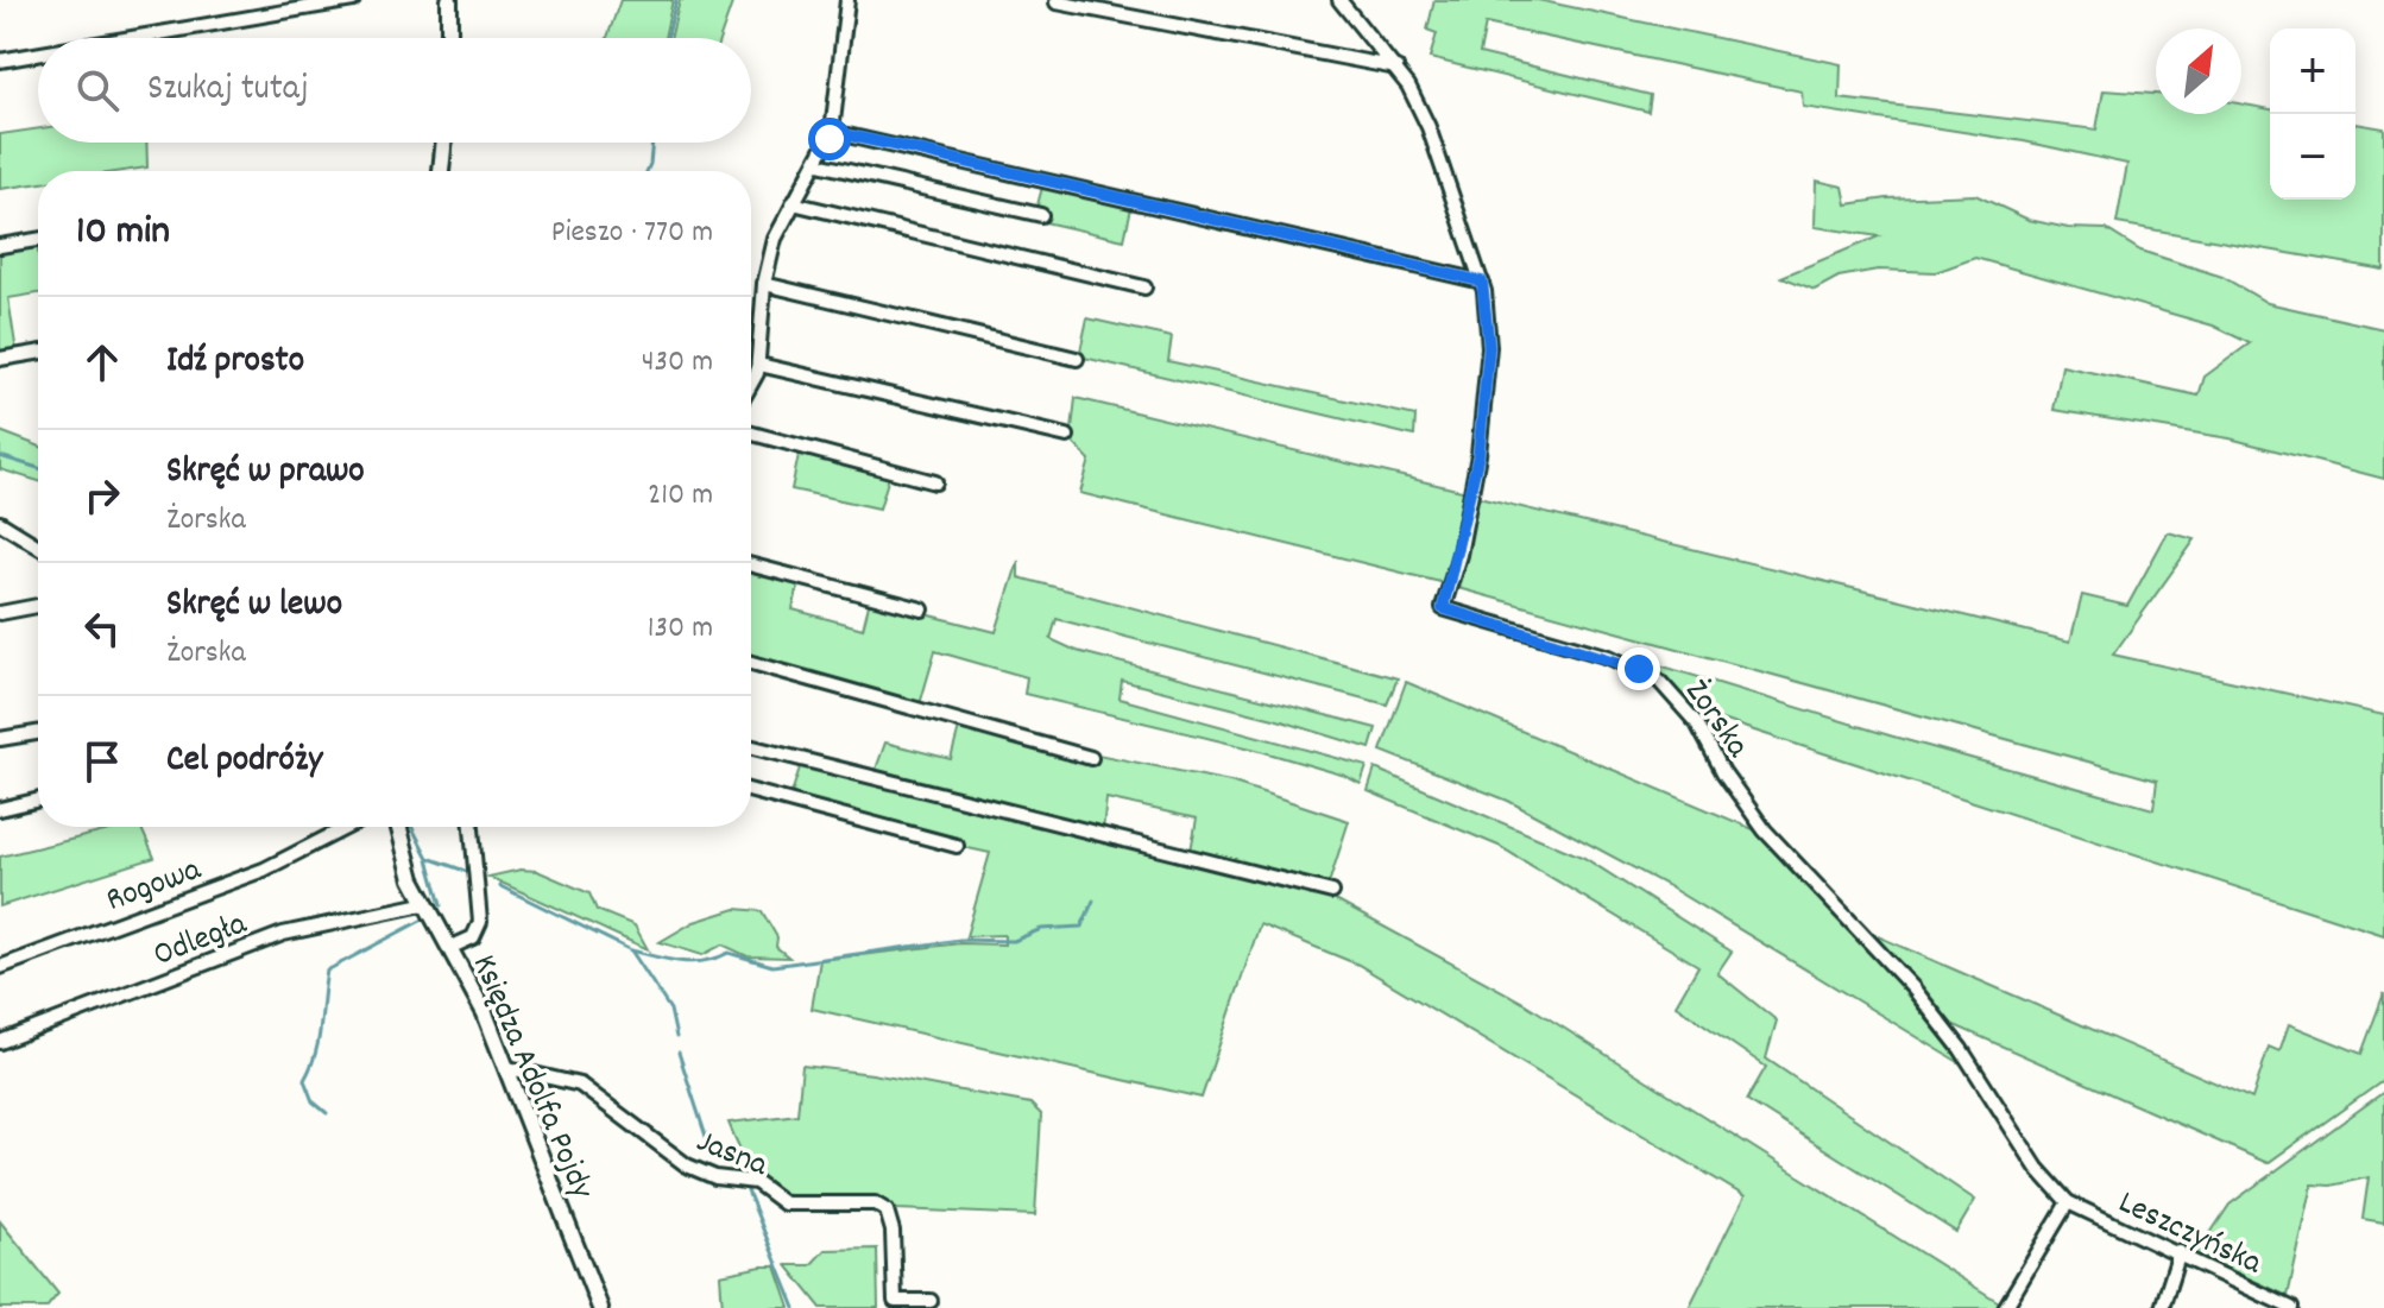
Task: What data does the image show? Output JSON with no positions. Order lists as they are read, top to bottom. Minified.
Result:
{"streets":{"street":["Żorska","Rogowa","Odległa","Księdza Adolfa Pojdy","Jasna","Leszczyńska"]},"crossings":[["Żorska","Leszczyńska"],["Odległa","Księdza Adolfa Pojdy"],["Księdza Adolfa Pojdy","Jasna"]],"north":"top right","page":{"map_buttons":["+","−"],"search":"Szukaj tutaj","heading":["10 min","Pieszo · 770 m"],"list":[["Idź prosto","430 m"],["Skręć w prawo","Żorska","210 m"],["Skręć w lewo","Żorska","130 m"],"Cel podróży"]}}
